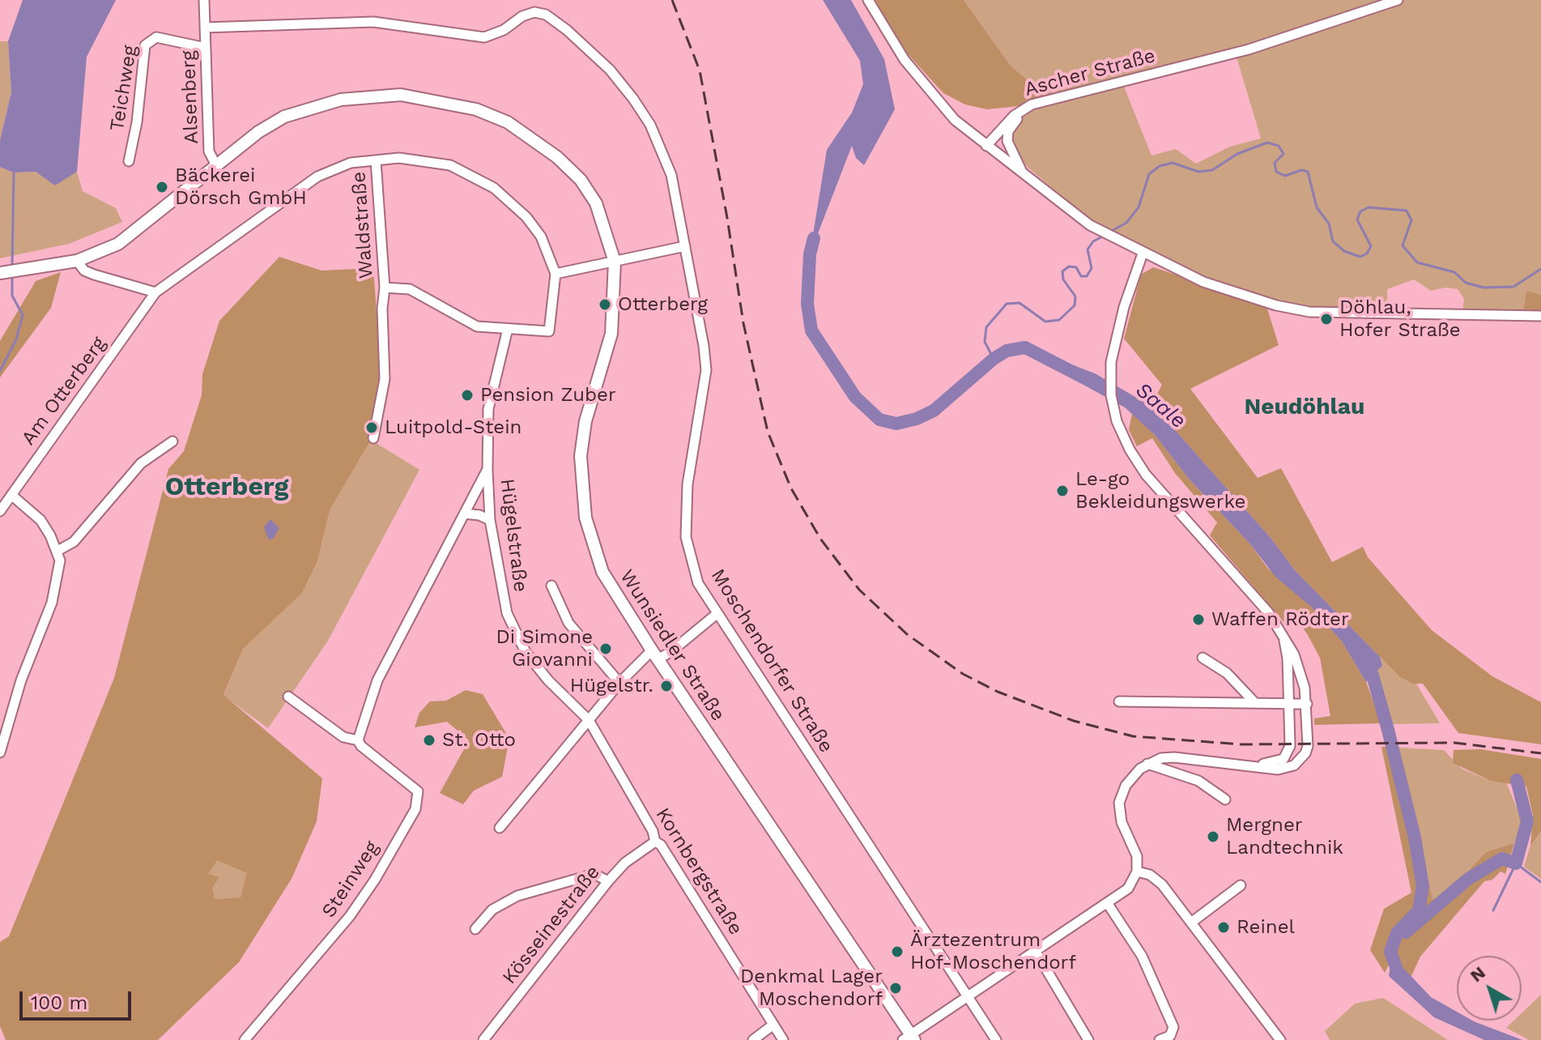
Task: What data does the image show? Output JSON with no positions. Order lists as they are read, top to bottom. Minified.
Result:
{"streets":{"main road":["Wunsiedler Straße"],"street":["Ascher Straße","Teichweg","Alsenberg","Waldstraße","Am Otterberg","Hügelstraße","Moschendorfer Straße","Kornbergstraße","Steinweg","Kösseinestraße"]},"crossings":[["Teichweg","Alsenberg"],["Alsenberg","Wunsiedler Straße"],["Alsenberg","Moschendorfer Straße"],["Waldstraße","Am Otterberg"],["Waldstraße","Hügelstraße"],["Hügelstraße","Kornbergstraße"],["Kornbergstraße","Kösseinestraße"]],"districts":["Neudöhlau","Otterberg"],"water":["Saale"],"places":["Bäckerei Dörsch GmbH","Otterberg","Döhlau, Hofer Straße","Pension Zuber","Luitpold-Stein","Le-go Bekleidungswerke","Waffen Rödter","Di Simone Giovanni","Hügelstr.","St. Otto","Mergner Landtechnik","Reinel","Ärztezentrum Hof-Moschendorf","Denkmal Lager Moschendorf"],"scale_bar":"100 m","north":"top left"}
